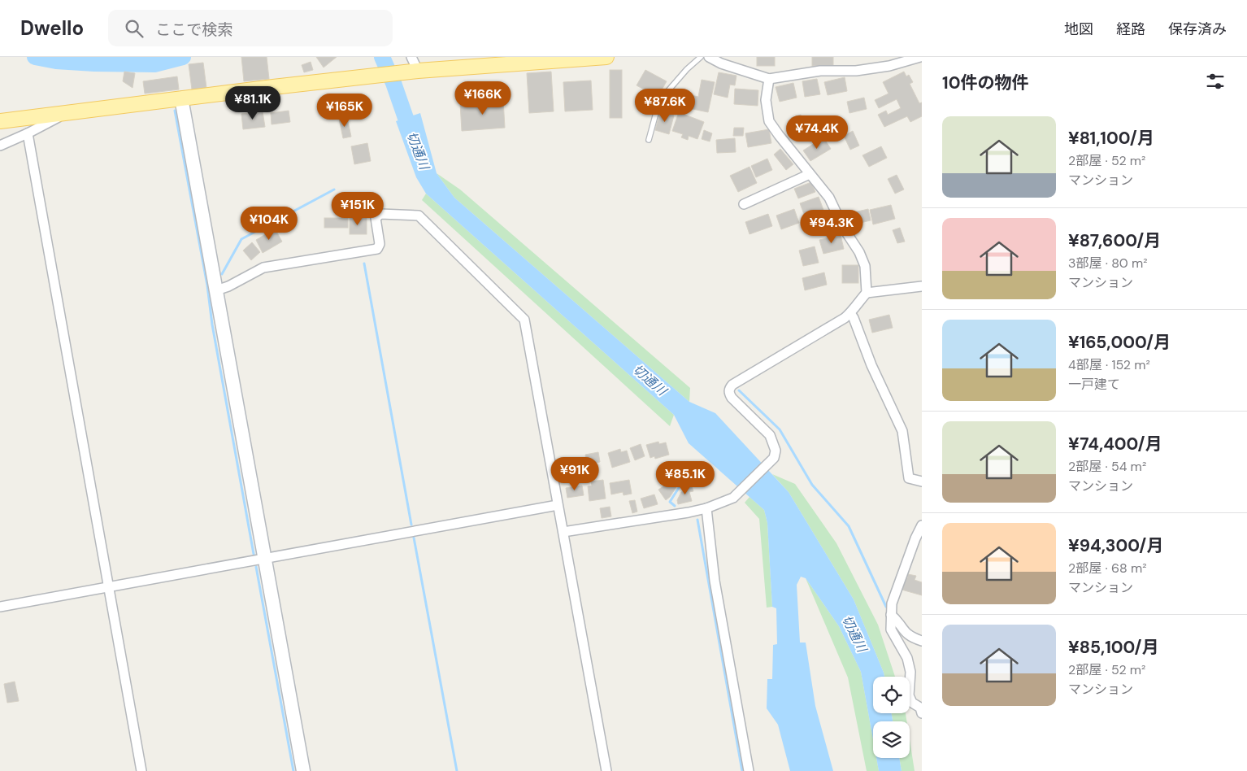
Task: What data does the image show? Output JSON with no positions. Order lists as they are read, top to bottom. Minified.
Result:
{"water":["切通川"],"page":{"header":"Dwello","search":"ここで検索","nav":["地図","経路","保存済み"],"heading":"10件の物件","price":["¥166K","¥81.1K","¥87.6K","¥165K","¥74.4K","¥151K","¥104K","¥94.3K","¥91K","¥85.1K"],"list":[{"name":"¥81,100/月","note":"2部屋 · 52 m² · マンション"},{"name":"¥87,600/月","note":"3部屋 · 80 m² · マンション"},{"name":"¥165,000/月","note":"4部屋 · 152 m² · 一戸建て"},{"name":"¥74,400/月","note":"2部屋 · 54 m² · マンション"},{"name":"¥94,300/月","note":"2部屋 · 68 m² · マンション"},{"name":"¥85,100/月","note":"2部屋 · 52 m² · マンション"}]}}
